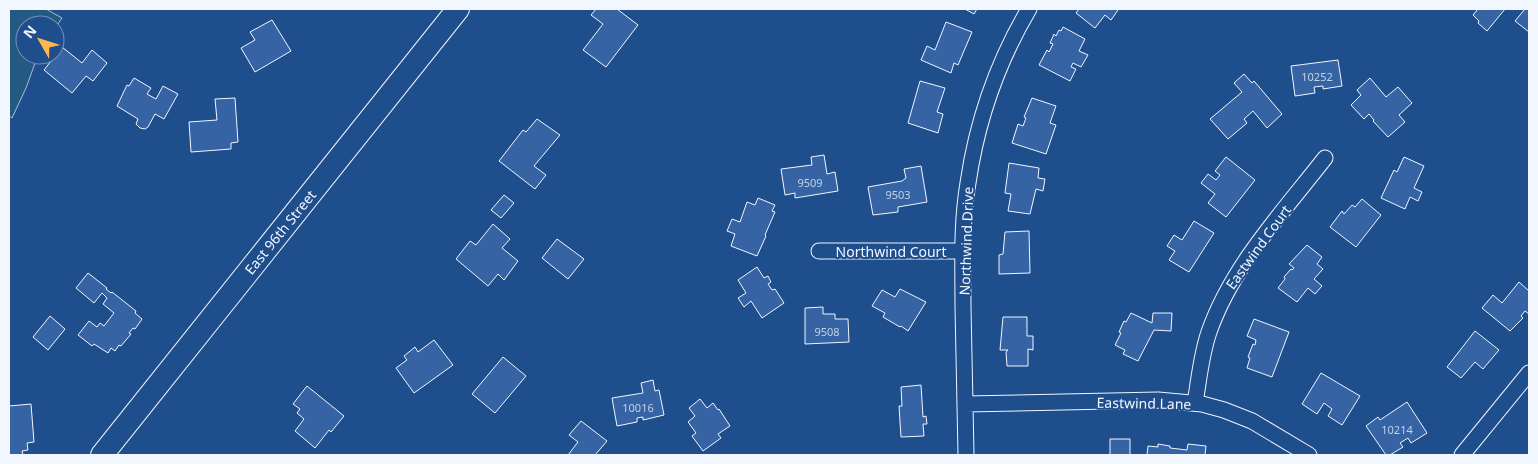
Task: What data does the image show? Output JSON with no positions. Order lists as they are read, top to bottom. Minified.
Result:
{"streets":{"main road":["East 96th Street"],"street":["Northwind Drive","Eastwind Court","Northwind Court","Eastwind Lane"]},"crossings":[["Northwind Drive","Northwind Court"],["Northwind Drive","Eastwind Lane"],["Eastwind Court","Eastwind Lane"]],"house_numbers":["10252","9509","9503","9508","10016","10214"],"north":"top left"}
